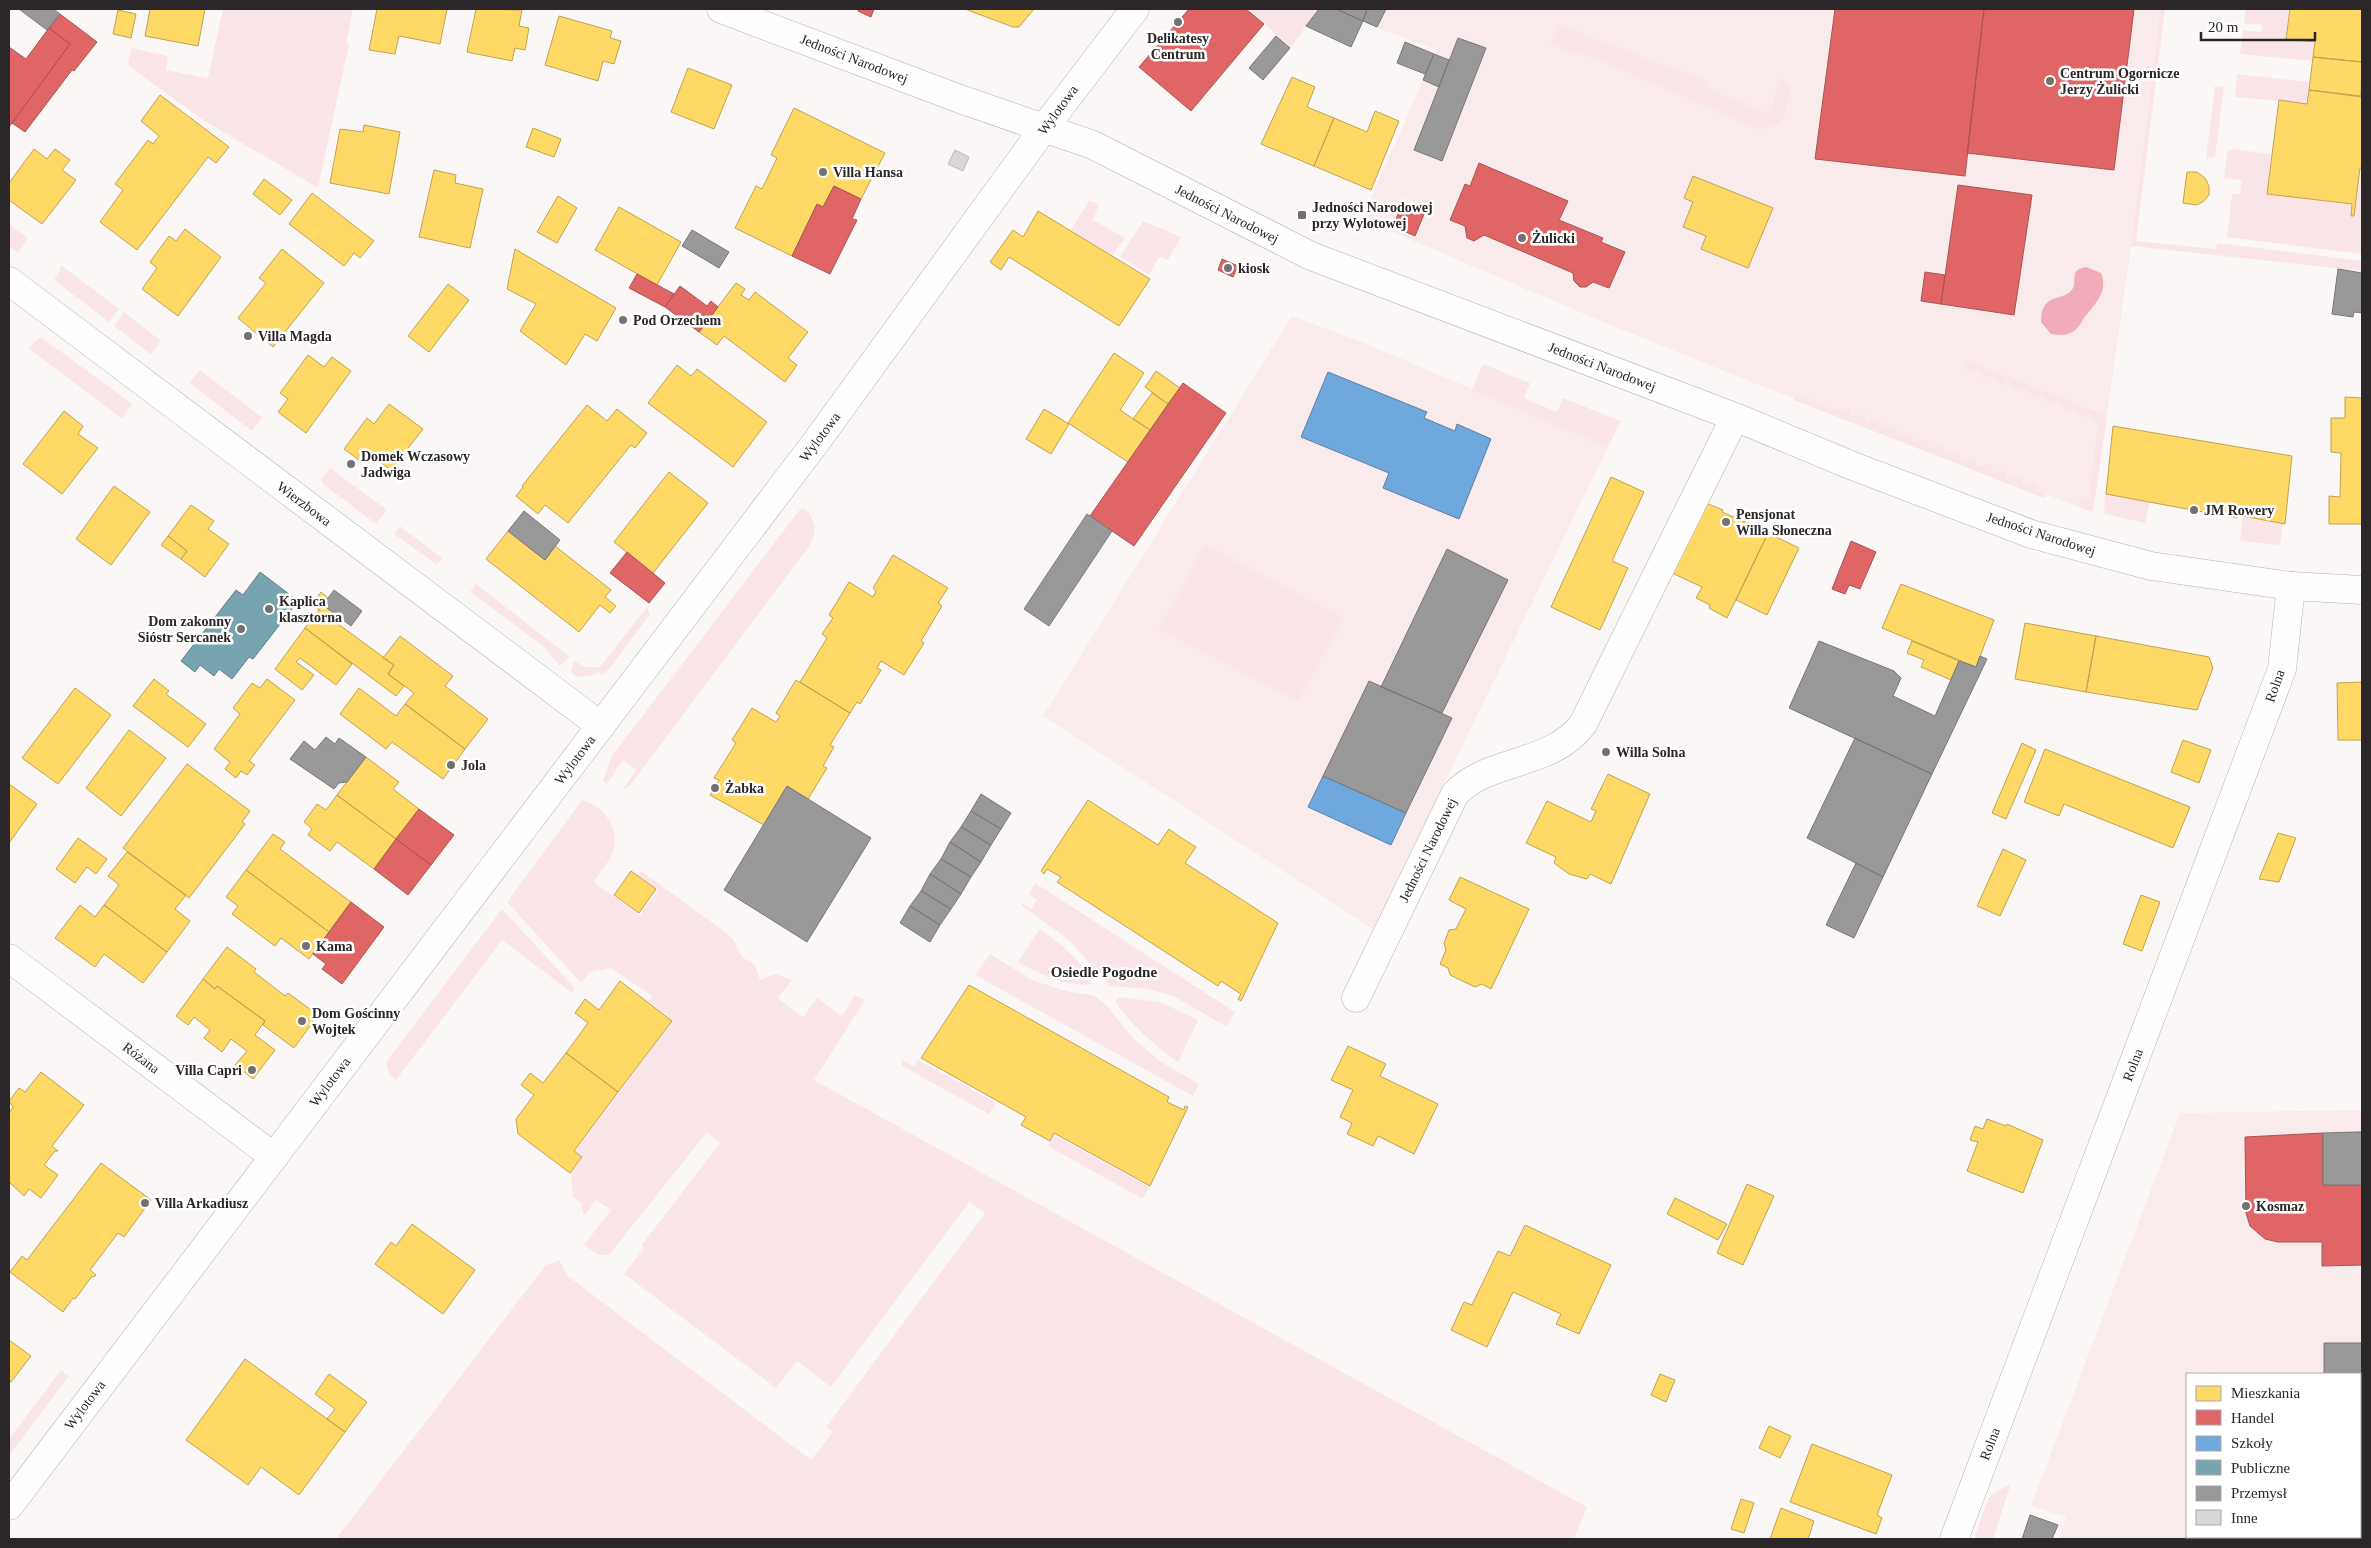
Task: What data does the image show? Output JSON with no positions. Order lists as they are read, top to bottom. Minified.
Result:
{"streets":{"street":["Jedności Narodowej","Wylotowa","Wierzbowa","Rolna","Różana"]},"crossings":[["Jedności Narodowej","Wylotowa"],["Jedności Narodowej","Rolna"],["Wylotowa","Wierzbowa"],["Wylotowa","Różana"]],"districts":["Osiedle Pogodne"],"places":{"other":["Delikatesy Centrum","Centrum Ogornicze Jerzy Żulicki","Villa Hansa","Żulicki","kiosk","Pod Orzechem","Villa Magda","Domek Wczasowy Jadwiga","JM Rowery","Pensjonat Willa Słoneczna","Kaplica klasztorna","Dom zakonny Sióstr Sercanek","Willa Solna","Jola","Żabka","Kama","Dom Gościnny Wojtek","Villa Capri","Villa Arkadiusz","Kosmaz"],"transit":["Jedności Narodowej przy Wylotowej"]},"legend":["Mieszkania","Handel","Szkoły","Publiczne","Przemysł","Inne"],"scale_bar":"20 m"}
